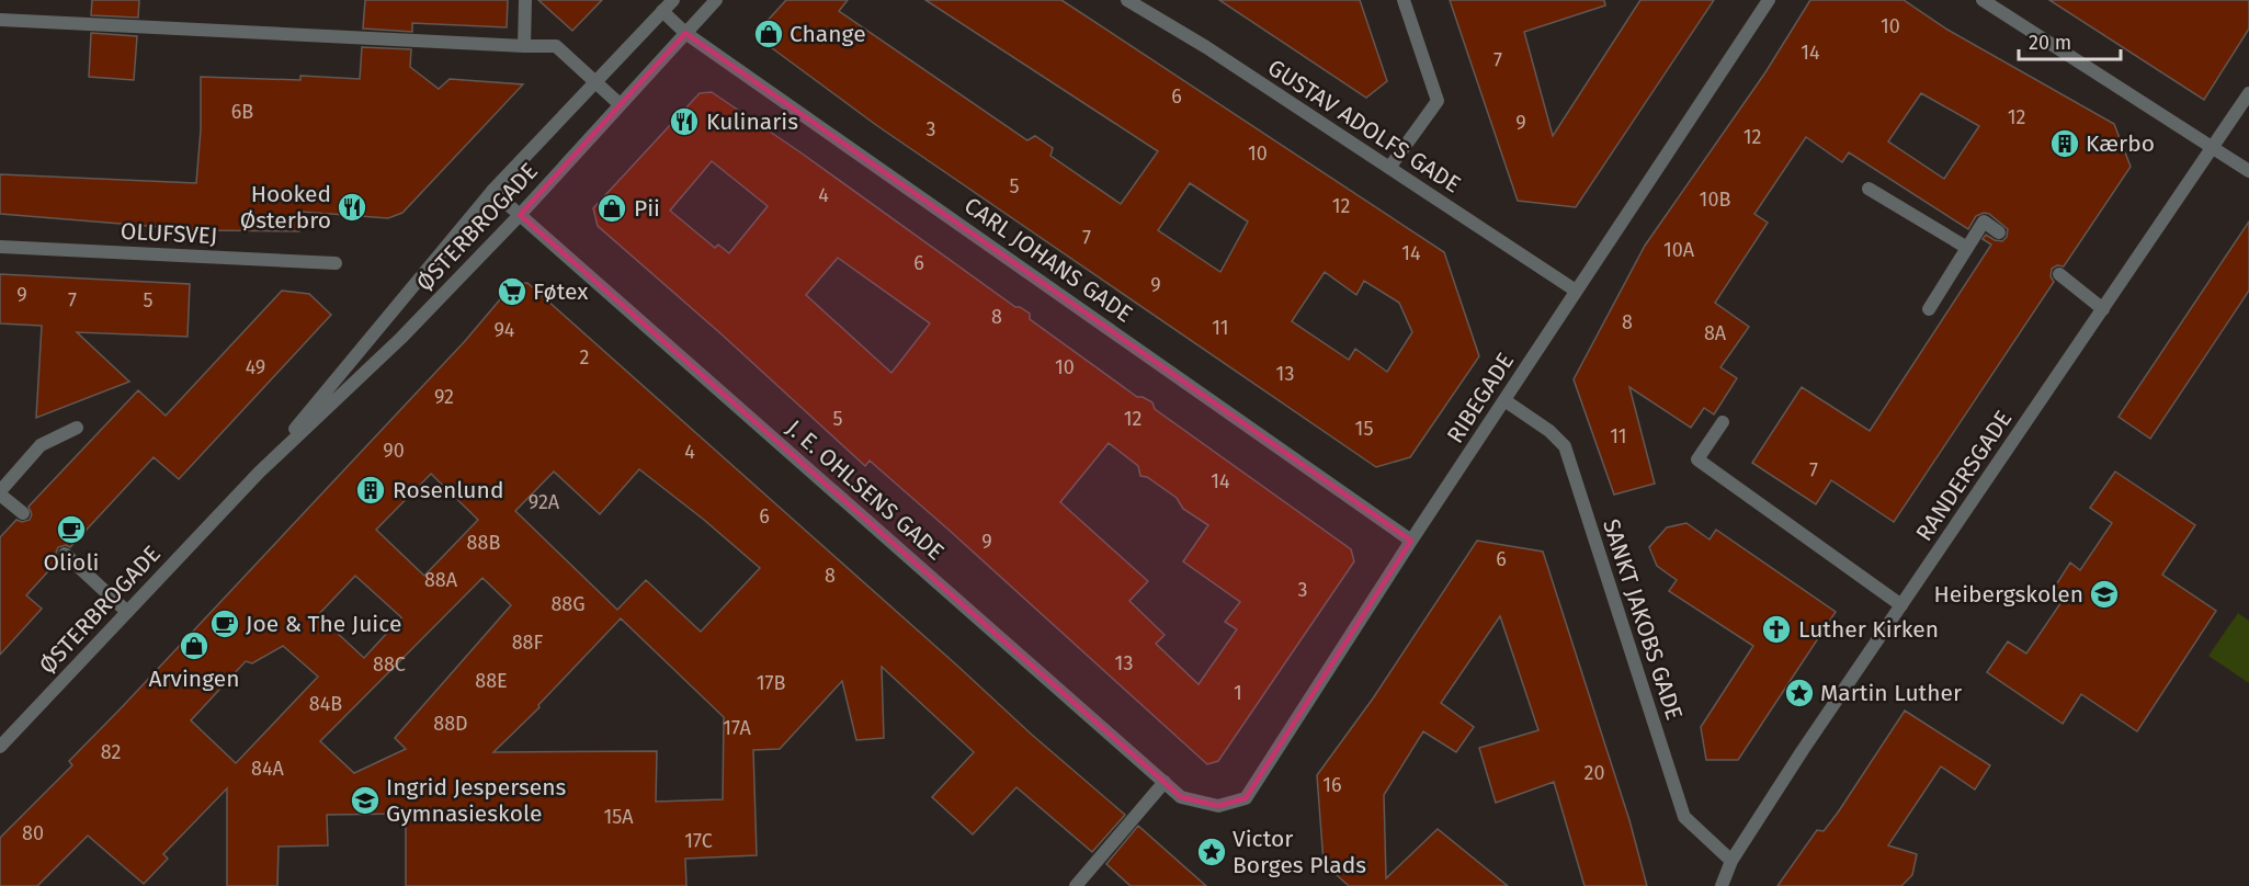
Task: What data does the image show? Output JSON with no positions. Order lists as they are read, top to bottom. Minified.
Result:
{"streets":{"street":["GUSTAV ADOLFS GADE","ØSTERBROGADE","OLUFSVEJ","CARL JOHANS GADE","RIBEGADE","RANDERSGADE","J. E. OHLSENS GADE","SANKT JAKOBS GADE"]},"crossings":[["GUSTAV ADOLFS GADE","RIBEGADE"],["ØSTERBROGADE","CARL JOHANS GADE"],["ØSTERBROGADE","J. E. OHLSENS GADE"],["CARL JOHANS GADE","RIBEGADE"],["RIBEGADE","J. E. OHLSENS GADE"],["RIBEGADE","SANKT JAKOBS GADE"],["RANDERSGADE","SANKT JAKOBS GADE"]],"places":{"shop":["Change","Pii","Arvingen"],"restaurant":["Kulinaris","Hooked Østerbro"],"building":["Kærbo","Rosenlund"],"supermarket":["Føtex"],"cafe":["Olioli","Joe & The Juice"],"school or university":["Heibergskolen","Ingrid Jespersens Gymnasieskole"],"church":["Luther Kirken"],"place":["Martin Luther","Victor Borges Plads"]},"house_numbers":["10","14","7","6","6B","12","9","3","12","10","5","4","10B","12","7","10A","14","6","9","9","7","5","8","8","11","94","8A","2","49","10","13","92","5","12","15","11","90","4","7","14","92A","6","9","88B","6","8","88A","3","88G","88F","13","88C","88E","17B","1","84B","88D","17A","82","84A","20","16","15A","80","17C"],"scale_bar":"20 m"}
